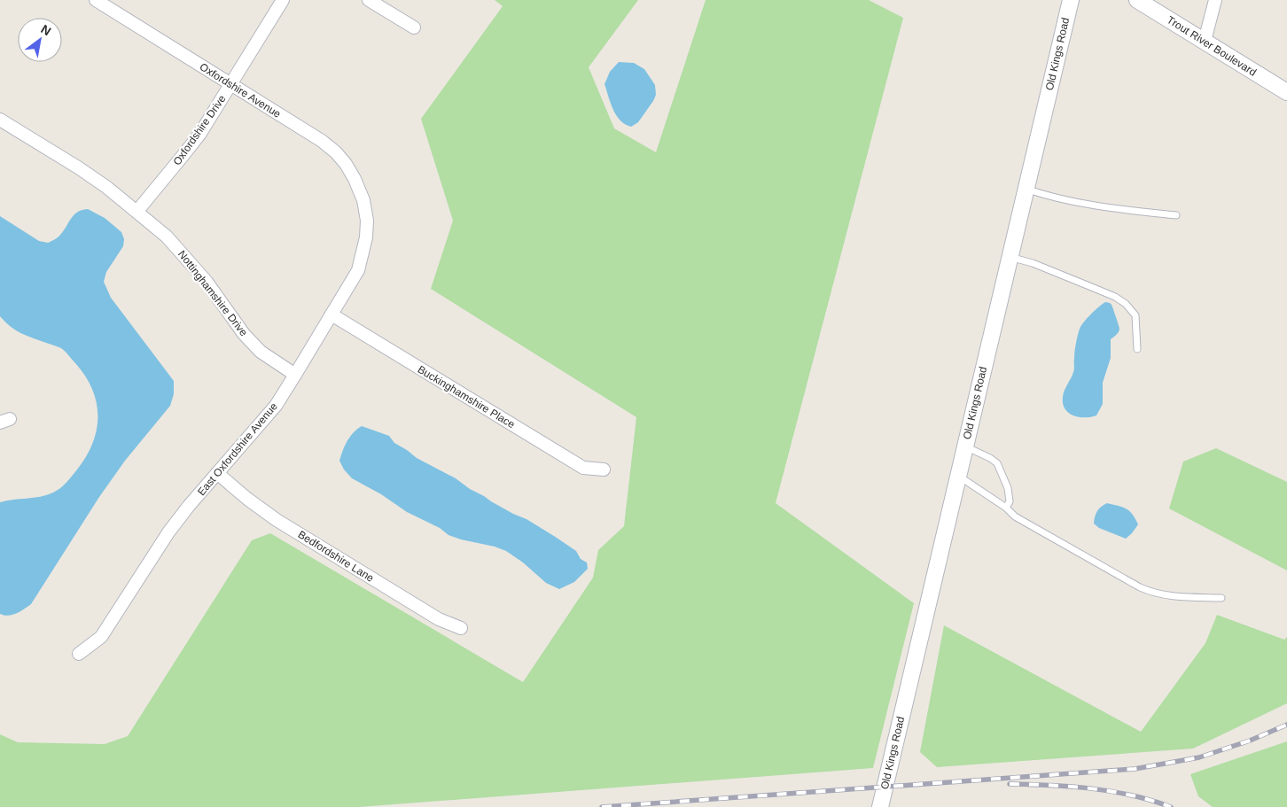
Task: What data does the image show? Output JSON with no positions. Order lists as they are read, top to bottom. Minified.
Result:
{"streets":{"street":["Trout River Boulevard","Old Kings Road","Oxfordshire Avenue","Oxfordshire Drive","Nottinghamshire Drive","Buckinghamshire Place","East Oxfordshire Avenue","Bedfordshire Lane"]},"crossings":[["Oxfordshire Avenue","Oxfordshire Drive"],["Oxfordshire Avenue","East Oxfordshire Avenue"],["Oxfordshire Drive","Nottinghamshire Drive"],["Nottinghamshire Drive","East Oxfordshire Avenue"],["Buckinghamshire Place","East Oxfordshire Avenue"],["East Oxfordshire Avenue","Bedfordshire Lane"]],"north":"top right"}
